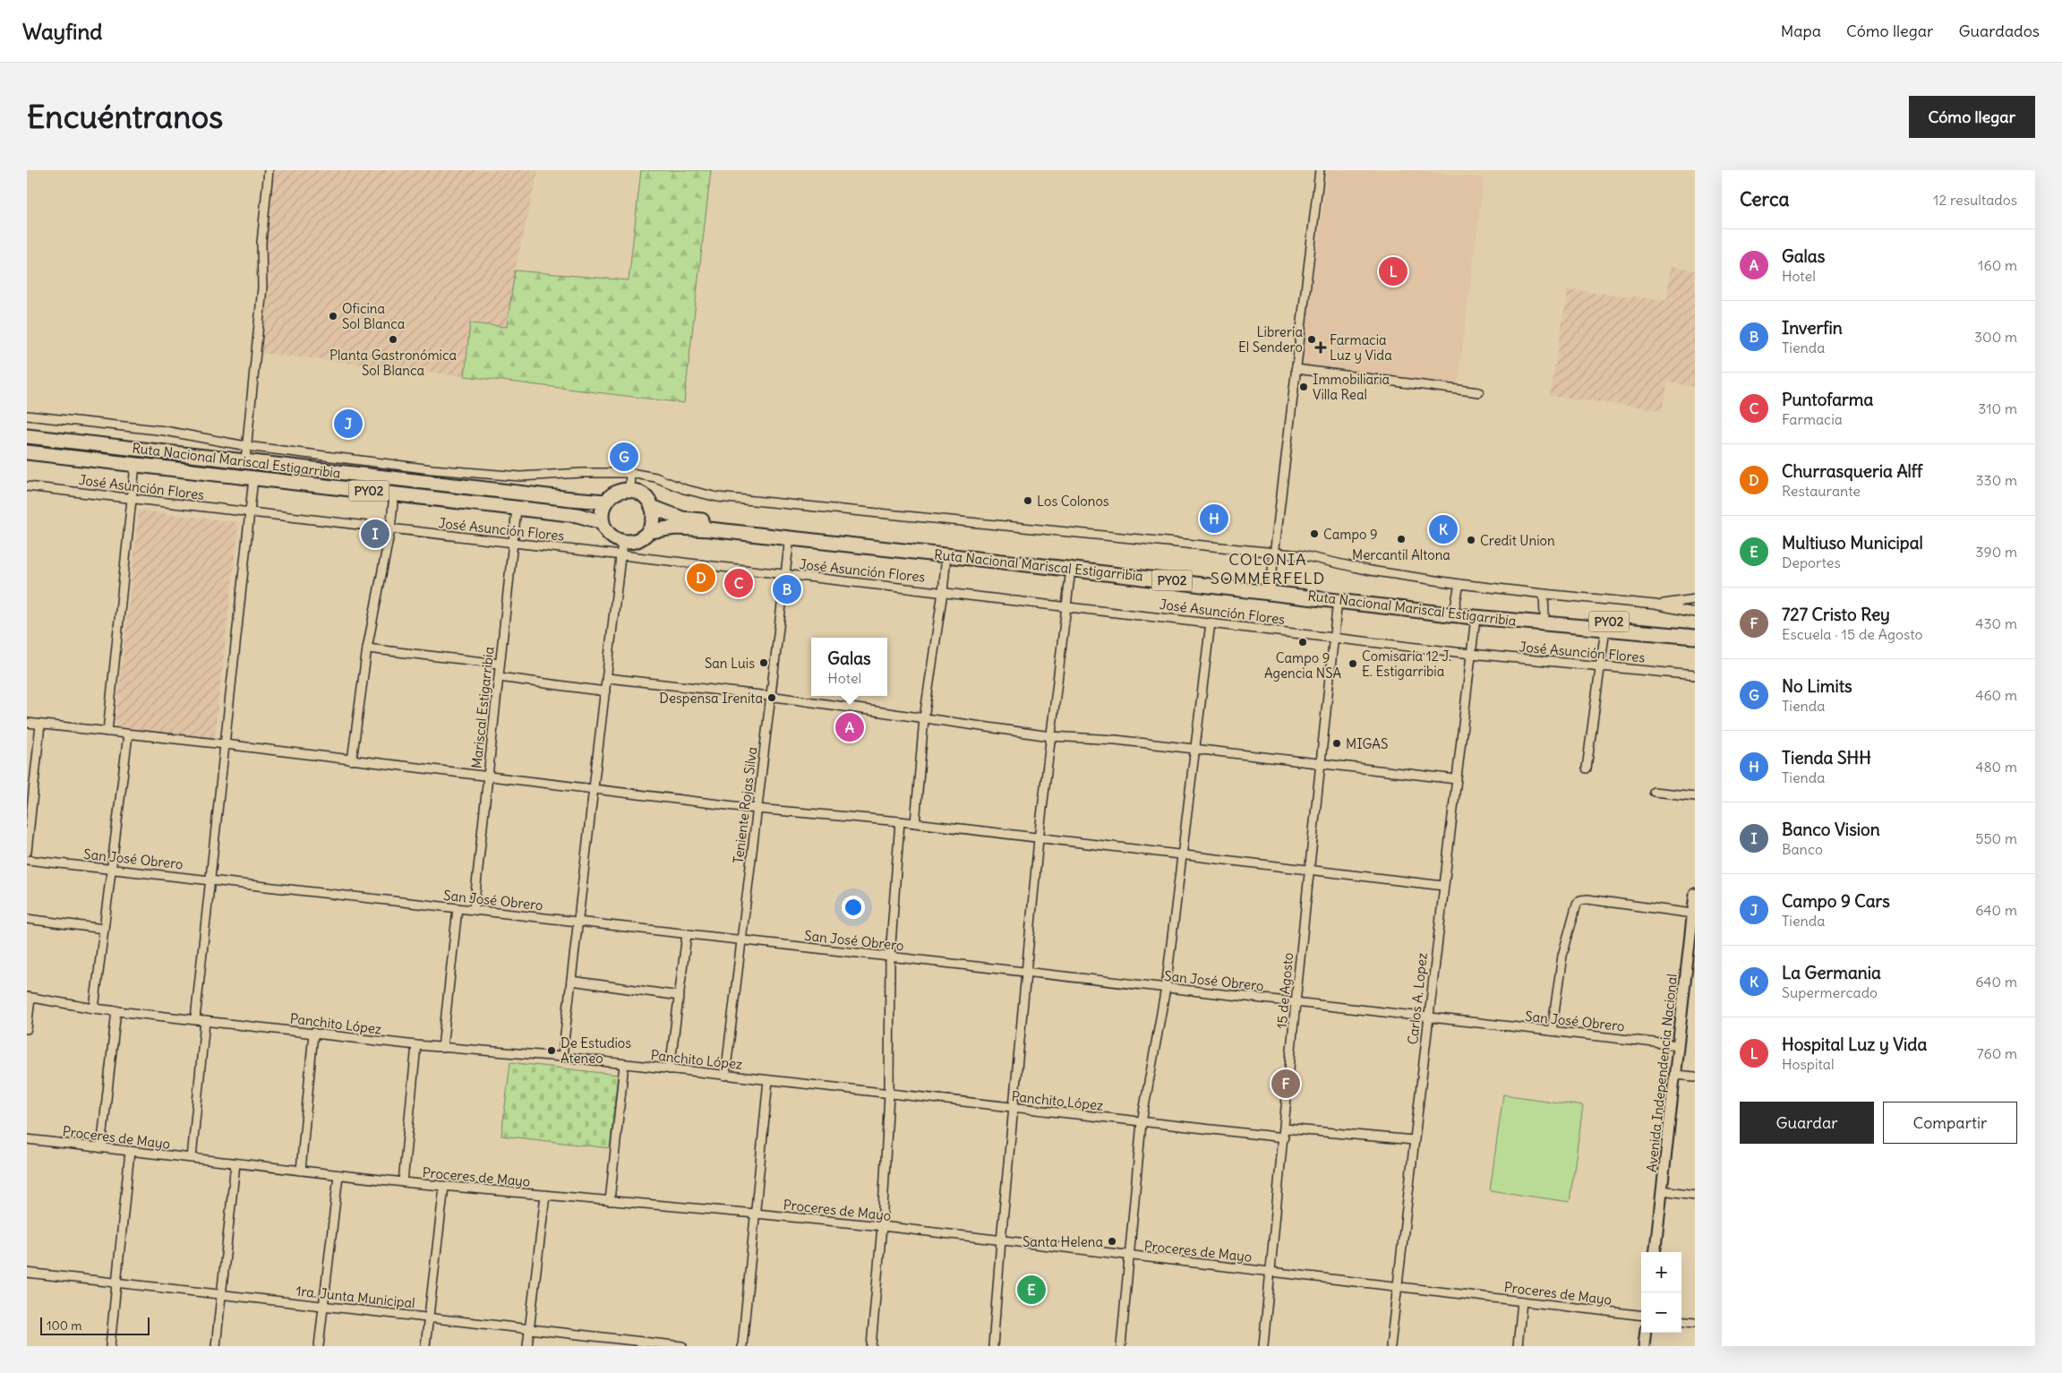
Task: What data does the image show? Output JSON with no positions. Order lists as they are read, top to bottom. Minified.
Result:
{"streets":{"highway":["Ruta Nacional Mariscal Estigarribia","PY02"],"main road":["Avenida Independencia Nacional"],"street":["José Asunción Flores","Mariscal Estigarribia","Teniente Rojas Silva","San José Obrero","15 de Agosto","Carlos A. Lopez","Panchito López","Proceres de Mayo","1ra. Junta Municipal"]},"crossings":[["Ruta Nacional Mariscal Estigarribia","José Asunción Flores"],["Ruta Nacional Mariscal Estigarribia","PY02"],["Ruta Nacional Mariscal Estigarribia","Mariscal Estigarribia"],["Ruta Nacional Mariscal Estigarribia","Teniente Rojas Silva"],["Ruta Nacional Mariscal Estigarribia","15 de Agosto"],["Ruta Nacional Mariscal Estigarribia","Carlos A. Lopez"],["José Asunción Flores","PY02"],["José Asunción Flores","Mariscal Estigarribia"],["José Asunción Flores","Teniente Rojas Silva"],["José Asunción Flores","15 de Agosto"],["José Asunción Flores","Carlos A. Lopez"],["Mariscal Estigarribia","San José Obrero"],["Teniente Rojas Silva","San José Obrero"],["Teniente Rojas Silva","Panchito López"],["San José Obrero","15 de Agosto"],["San José Obrero","Carlos A. Lopez"],["San José Obrero","Avenida Independencia Nacional"],["15 de Agosto","Panchito López"],["15 de Agosto","Proceres de Mayo"],["Carlos A. Lopez","Proceres de Mayo"]],"districts":["COLONIA SOMMERFELD"],"places":{"other":["Oficina Sol Blanca","Planta Gastronómica Sol Blanca","Librería El Sendero","Immobiliaria Villa Real","Los Colonos","Campo 9","Mercantil Altona","Credit Union","Campo 9 Agencia NSA","San Luis","Comisaría 12 J. E. Estigarribia","Despensa Irenita","MIGAS","De Estudios Ateneo","Santa Helena"],"health":["Farmacia Luz y Vida"]},"scale_bar":"100 m","page":{"header":"Wayfind","nav":["Mapa","Cómo llegar","Guardados"],"buttons":["Cómo llegar",["Guardar","Compartir"]],"title":"Encuéntranos","heading":["Cerca","12 resultados"],"list":[{"mark":"A","name":"Galas","note":"Hotel","value":"160 m"},{"mark":"B","name":"Inverfin","note":"Tienda","value":"300 m"},{"mark":"C","name":"Puntofarma","note":"Farmacia","value":"310 m"},{"mark":"D","name":"Churrasqueria Alff","note":"Restaurante","value":"330 m"},{"mark":"E","name":"Multiuso Municipal","note":"Deportes","value":"390 m"},{"mark":"F","name":"727 Cristo Rey","note":"Escuela · 15 de Agosto","value":"430 m"},{"mark":"G","name":"No Limits","note":"Tienda","value":"460 m"},{"mark":"H","name":"Tienda SHH","note":"Tienda","value":"480 m"},{"mark":"I","name":"Banco Vision","note":"Banco","value":"550 m"},{"mark":"J","name":"Campo 9 Cars","note":"Tienda","value":"640 m"},{"mark":"K","name":"La Germania","note":"Supermercado","value":"640 m"},{"mark":"L","name":"Hospital Luz y Vida","note":"Hospital","value":"760 m"}],"pins":["L","J","G","H","K","I","D","C","B","A","F","E"],"popup":["Galas","Hotel"],"map_buttons":["+","−"],"scale":"100 m"}}
